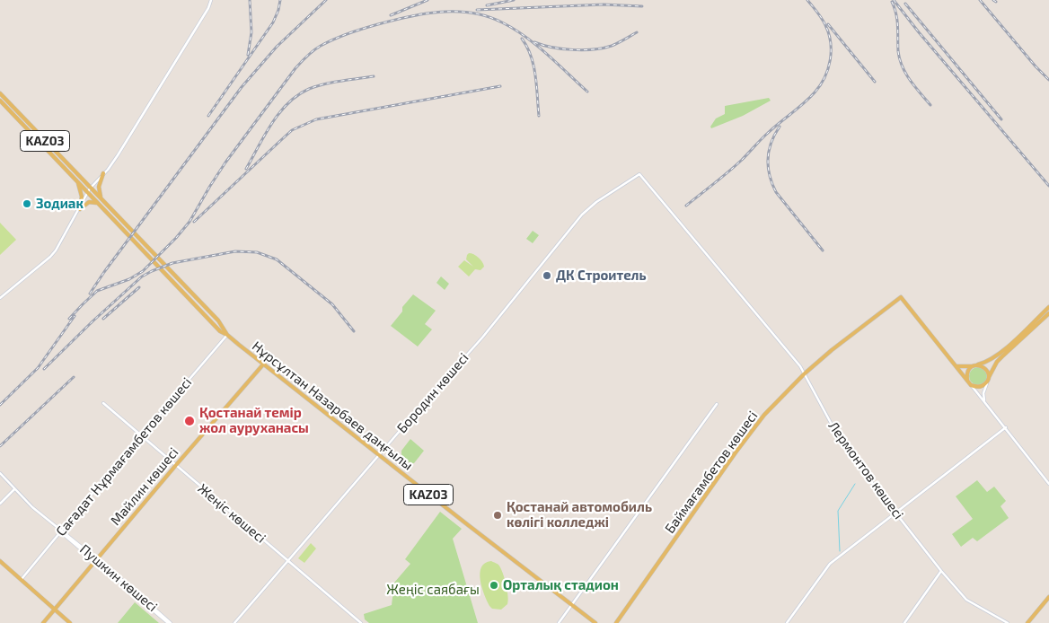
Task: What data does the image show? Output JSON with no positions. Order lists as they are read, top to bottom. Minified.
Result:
{"streets":{"main road":["KАZ03","Нұрсұлтан Назарбаев даңғылы","Баймағамбетов көшесі","Майлин көшесі"],"street":["Бородин көшесі","Сағадат Нұрмағамбетов көшесі","Лермонтов көшесі","Жеңіс көшесі","Пушкин көшесі"]},"crossings":[["KАZ03","Нұрсұлтан Назарбаев даңғылы"],["Бородин көшесі","Нұрсұлтан Назарбаев даңғылы"],["Бородин көшесі","Лермонтов көшесі"],["Бородин көшесі","Жеңіс көшесі"],["Нұрсұлтан Назарбаев даңғылы","Сағадат Нұрмағамбетов көшесі"],["Нұрсұлтан Назарбаев даңғылы","Майлин көшесі"],["Сағадат Нұрмағамбетов көшесі","Жеңіс көшесі"],["Сағадат Нұрмағамбетов көшесі","Пушкин көшесі"],["Лермонтов көшесі","Баймағамбетов көшесі"],["Майлин көшесі","Жеңіс көшесі"],["Майлин көшесі","Пушкин көшесі"]],"parks":["Жеңіс саябағы"],"places":["Зодиак","ДК Строитель","Қостанай темір жол ауруханасы","Қостанай автомобиль көлігі колледжі","Орталық стадион"]}
